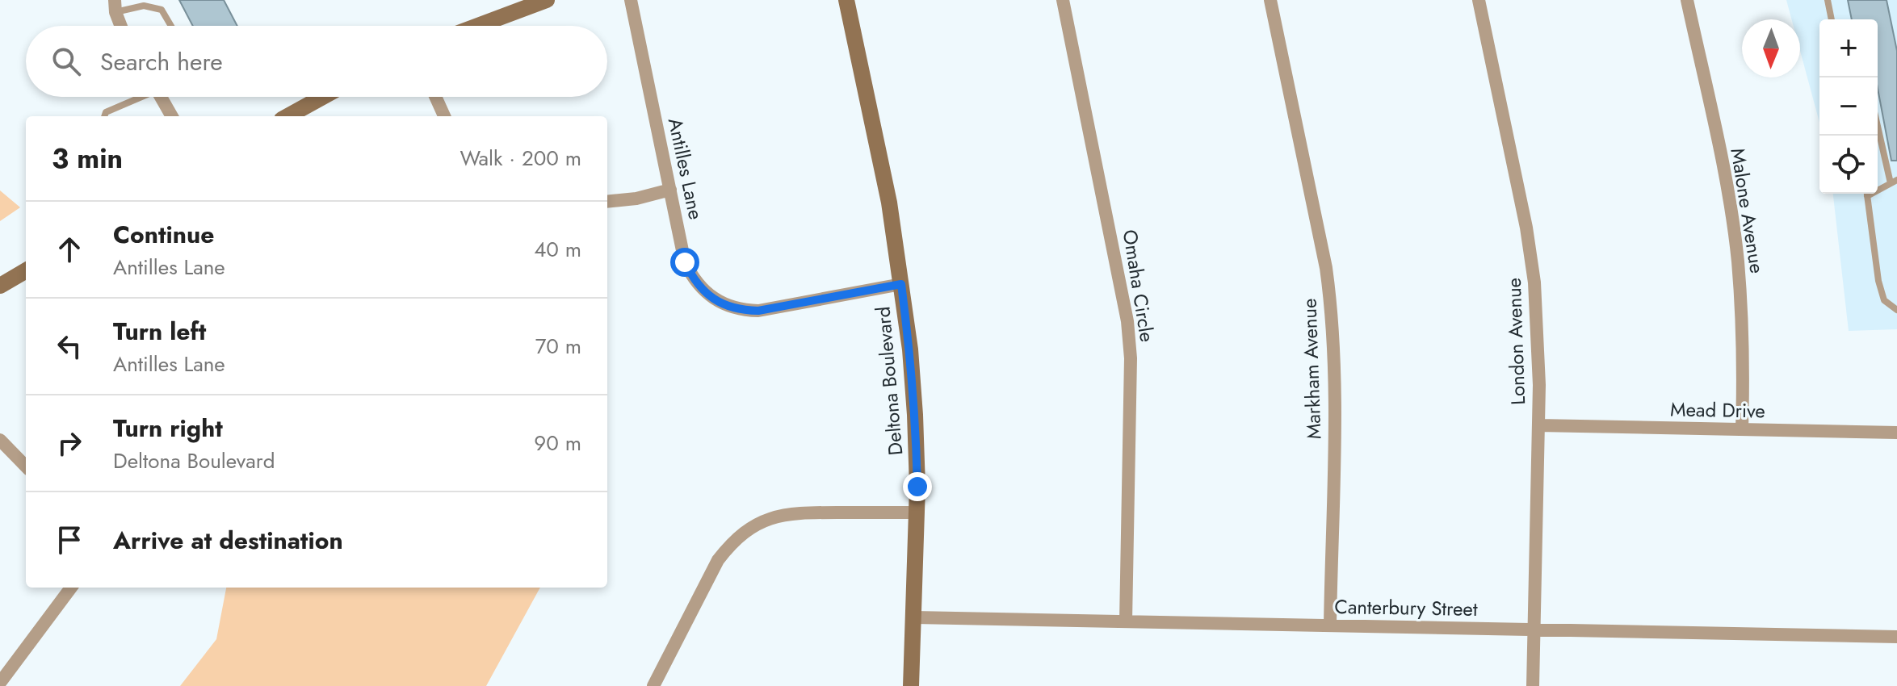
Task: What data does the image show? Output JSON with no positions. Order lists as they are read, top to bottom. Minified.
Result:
{"streets":{"main road":["Deltona Boulevard"],"street":["Antilles Lane","Malone Avenue","Omaha Circle","London Avenue","Markham Avenue","Mead Drive","Canterbury Street"]},"crossings":[["Antilles Lane","Deltona Boulevard"],["Malone Avenue","Mead Drive"],["Omaha Circle","Canterbury Street"],["London Avenue","Mead Drive"],["London Avenue","Canterbury Street"],["Markham Avenue","Canterbury Street"],["Deltona Boulevard","Canterbury Street"]],"north":"bottom","page":{"map_buttons":["+","−"],"search":"Search here","heading":["3 min","Walk · 200 m"],"list":[["Continue","Antilles Lane","40 m"],["Turn left","Antilles Lane","70 m"],["Turn right","Deltona Boulevard","90 m"],"Arrive at destination"]}}
